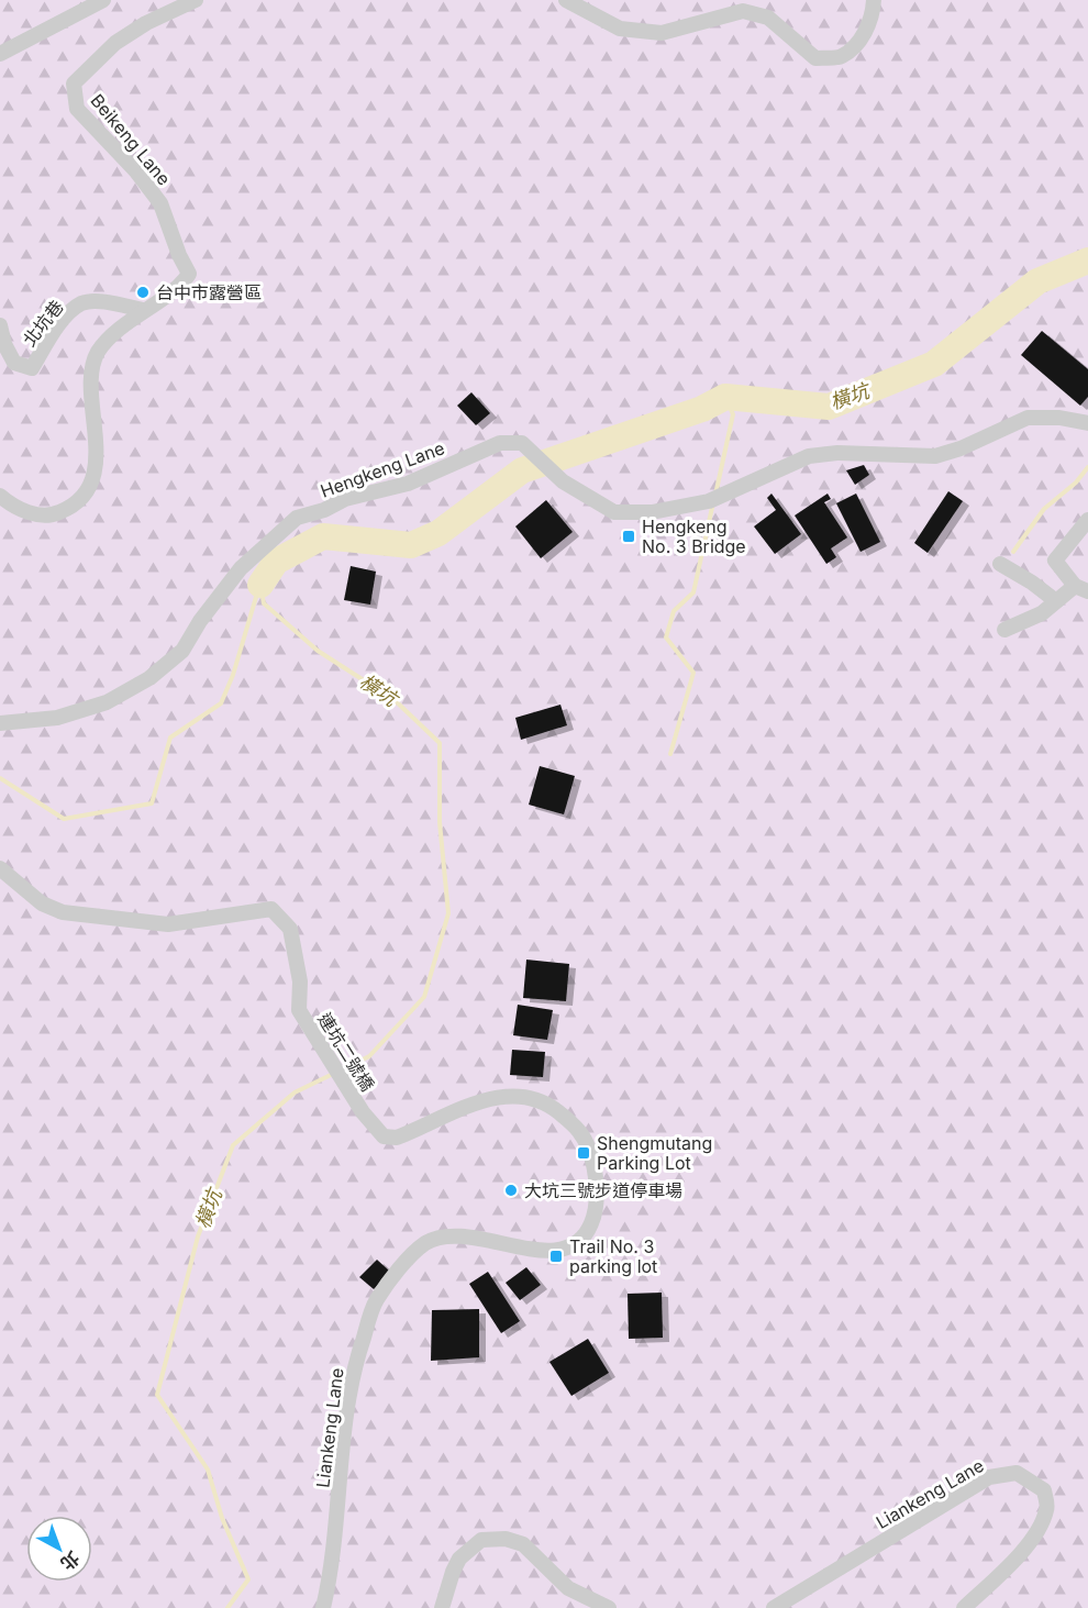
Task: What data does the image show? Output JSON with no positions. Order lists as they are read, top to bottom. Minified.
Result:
{"streets":{"street":["Beikeng Lane","北坑巷","Hengkeng Lane","連坑二號橋","Liankeng Lane"]},"crossings":[["Beikeng Lane","北坑巷"],["連坑二號橋","Liankeng Lane"]],"water":["橫坑"],"places":{"other":["台中市露營區","大坑三號步道停車場"],"transit":["Hengkeng No. 3 Bridge","Shengmutang Parking Lot","Trail No. 3 parking lot"]},"north":"bottom right"}
